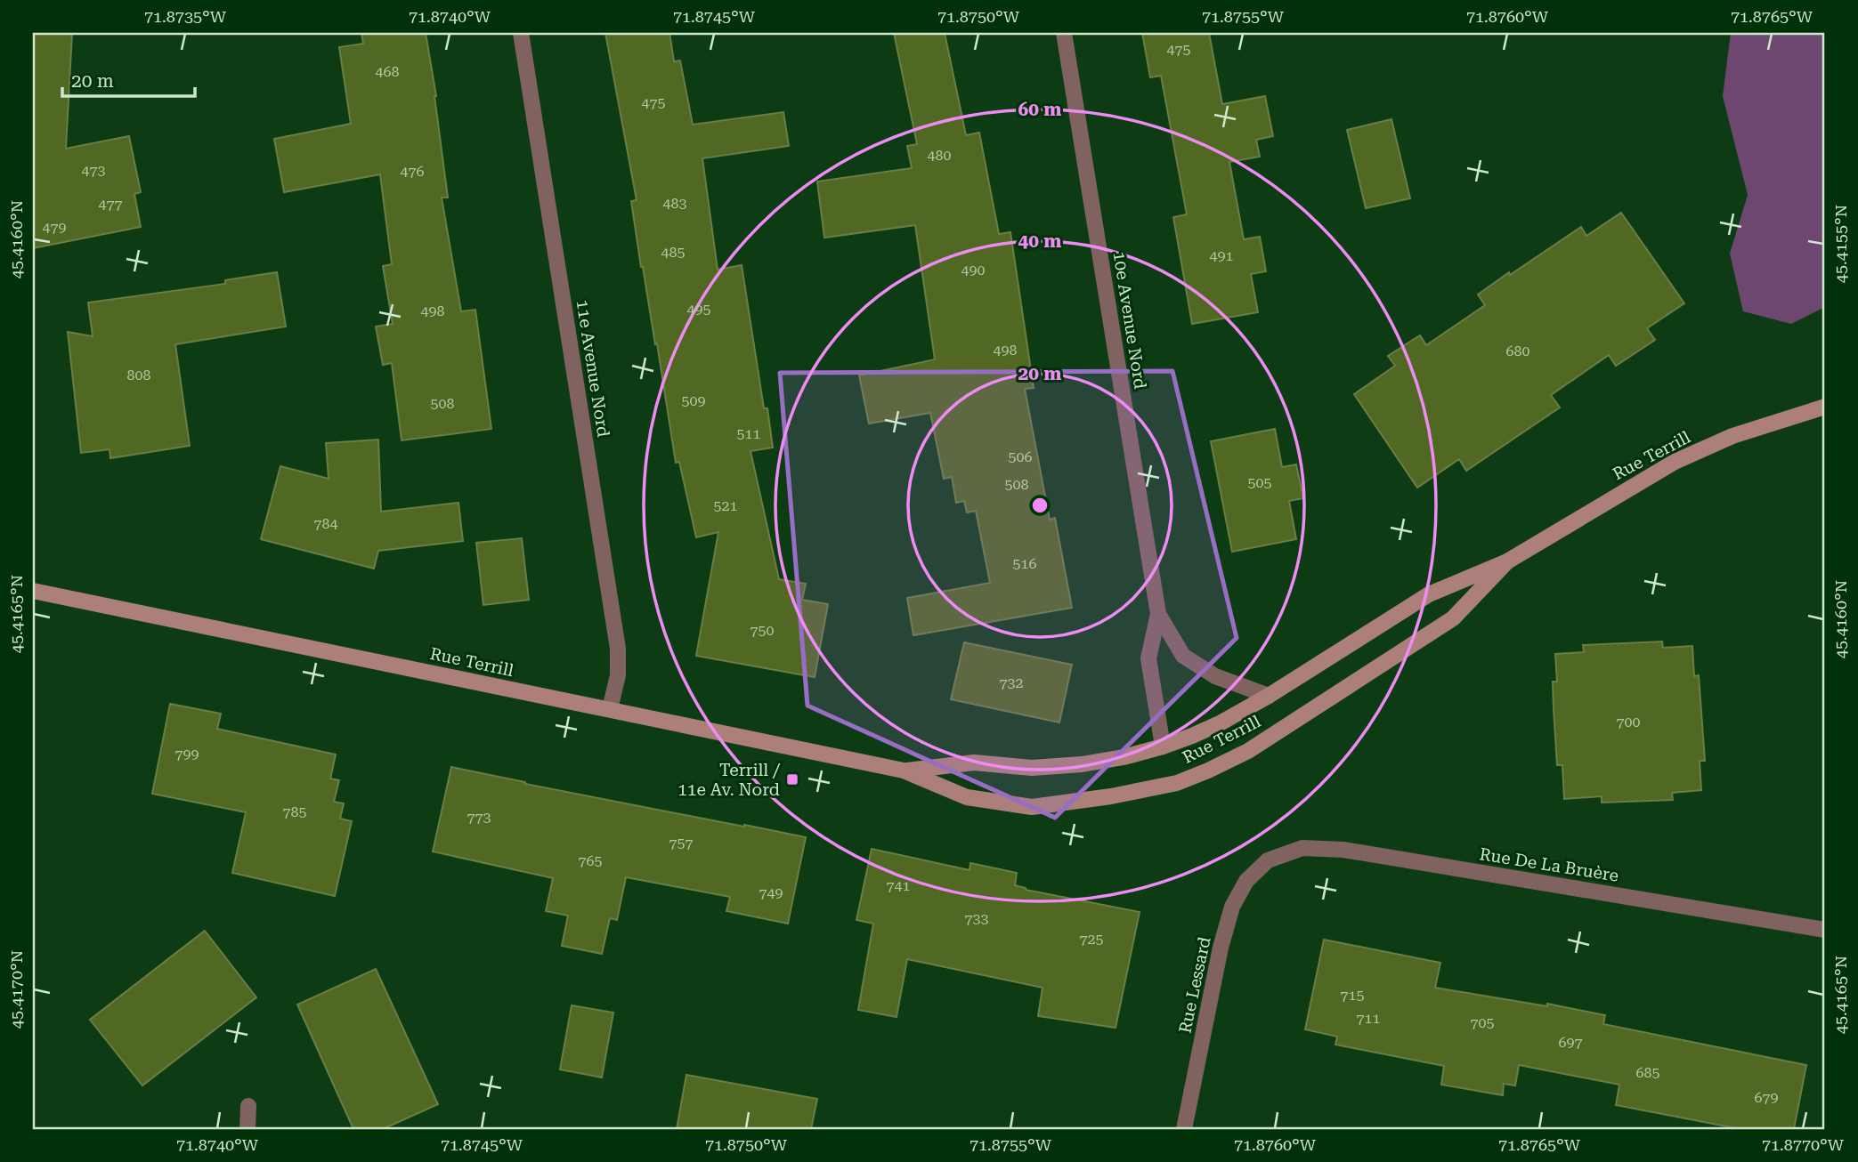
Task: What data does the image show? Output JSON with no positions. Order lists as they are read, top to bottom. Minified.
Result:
{"streets":{"street":["10e Avenue Nord","11e Avenue Nord","Rue Terrill","Rue De La Bruère","Rue Lessard"]},"crossings":[["10e Avenue Nord","Rue Terrill"],["11e Avenue Nord","Rue Terrill"],["Rue De La Bruère","Rue Lessard"]],"places":{"transit":["Terrill / 11e Av. Nord"]},"house_numbers":["475","468","475","480","473","476","483","477","479","485","491","490","495","498","498","680","808","509","508","511","506","505","508","521","784","516","750","732","700","799","785","773","757","765","741","749","733","725","715","711","705","697","685","679"],"scale_bar":"20 m","coordinates":["71.8735°W","71.8740°W","71.8745°W","71.8750°W","71.8755°W","71.8760°W","71.8765°W","45.4160°N","45.4155°N","45.4165°N","45.4170°N","71.8770°W"],"rings":["60 m","40 m","20 m"]}
